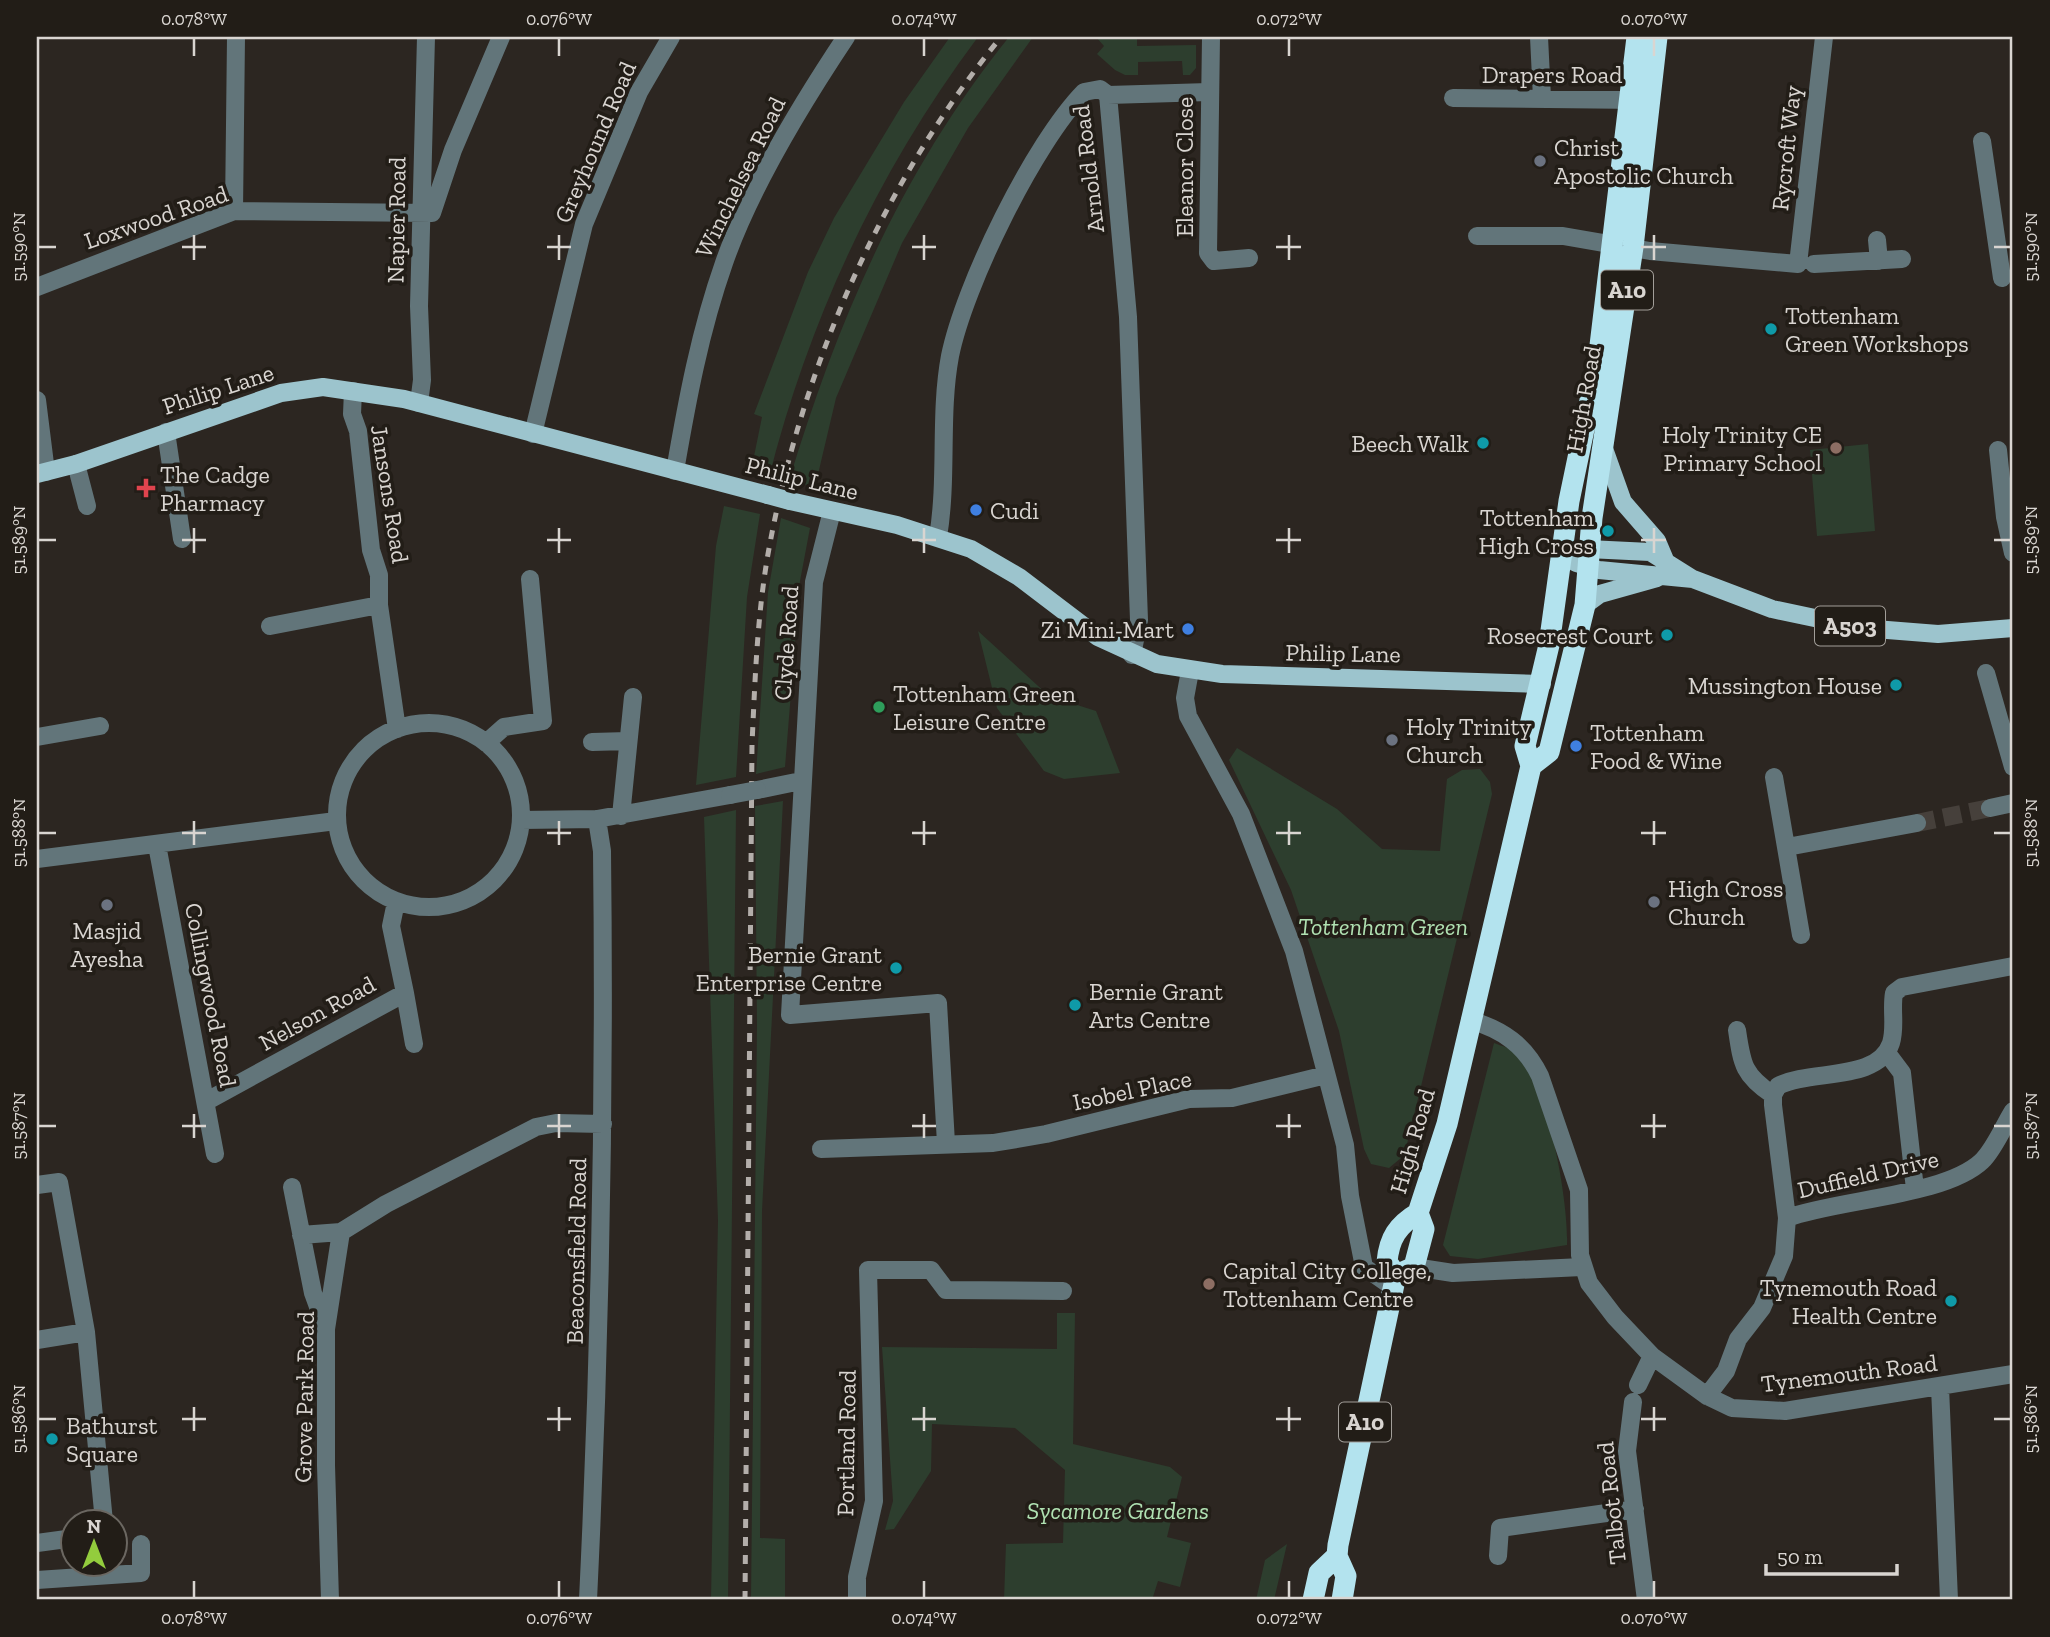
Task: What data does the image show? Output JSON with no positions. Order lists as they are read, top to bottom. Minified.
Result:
{"streets":{"highway":["A10","High Road"],"main road":["Philip Lane","A503"],"street":["Drapers Road","Greyhound Road","Rycroft Way","Eleanor Close","Arnold Road","Winchelsea Road","Loxwood Road","Napier Road","Jansons Road","Clyde Road","Collingwood Road","Nelson Road","Isobel Place","Duffield Drive","Beaconsfield Road","Tynemouth Road","Grove Park Road","Portland Road","Talbot Road"]},"crossings":[["Drapers Road","High Road"],["Greyhound Road","Philip Lane"],["Arnold Road","Philip Lane"],["Winchelsea Road","Philip Lane"],["Loxwood Road","Napier Road"],["Napier Road","Philip Lane"],["A10","High Road"],["Philip Lane","High Road"],["Philip Lane","Jansons Road"],["Philip Lane","Clyde Road"],["High Road","A503"],["Jansons Road","Nelson Road"],["Clyde Road","Isobel Place"],["Collingwood Road","Nelson Road"],["Tynemouth Road","Talbot Road"]],"parks":["Tottenham Green","Sycamore Gardens"],"places":{"other":["Christ Apostolic Church","Tottenham Green Workshops","Beech Walk","Holy Trinity CE Primary School","Cudi","Tottenham High Cross","Zi Mini-Mart","Rosecrest Court","Mussington House","Tottenham Green Leisure Centre","Holy Trinity Church","Tottenham Food & Wine","High Cross Church","Masjid Ayesha","Bernie Grant Enterprise Centre","Bernie Grant Arts Centre","Capital City College, Tottenham Centre","Tynemouth Road Health Centre","Bathurst Square"],"health":["The Cadge Pharmacy"]},"scale_bar":"50 m","north":"top","coordinates":["0.078°W","0.076°W","0.074°W","0.072°W","0.070°W","51.590°N","51.589°N","51.588°N","51.587°N","51.586°N"]}
